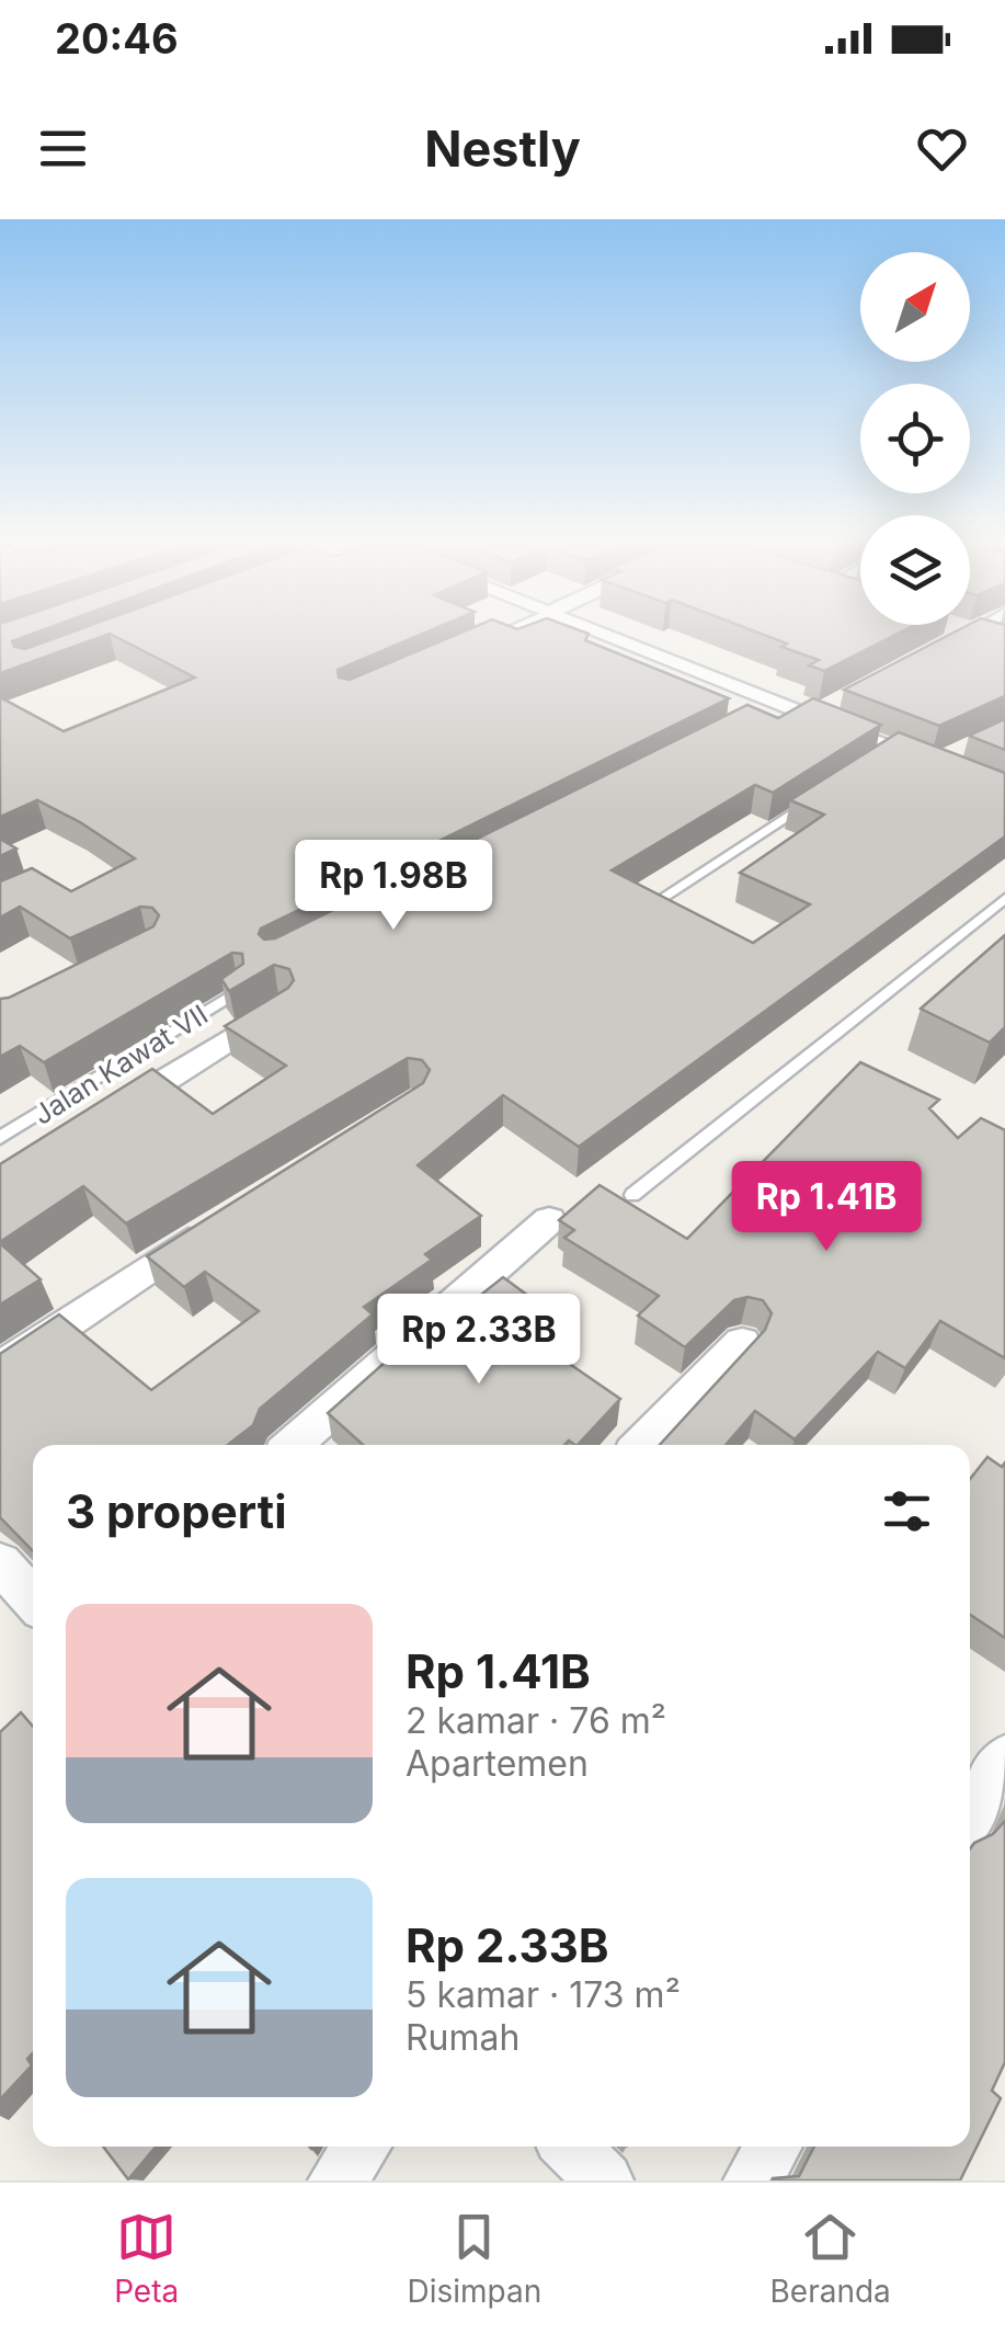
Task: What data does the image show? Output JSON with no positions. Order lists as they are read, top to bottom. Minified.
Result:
{"streets":{"lane":["Jalan Kawat VII"]},"north":"top right","page":{"status":"20:46","header":"Nestly","price":["Rp 1.98B","Rp 1.41B","Rp 2.33B"],"heading":"3 properti","list":[{"name":"Rp 1.41B","note":"2 kamar · 76 m² · Apartemen"},{"name":"Rp 2.33B","note":"5 kamar · 173 m² · Rumah"}],"tabs":["Peta","Disimpan","Beranda"]}}
